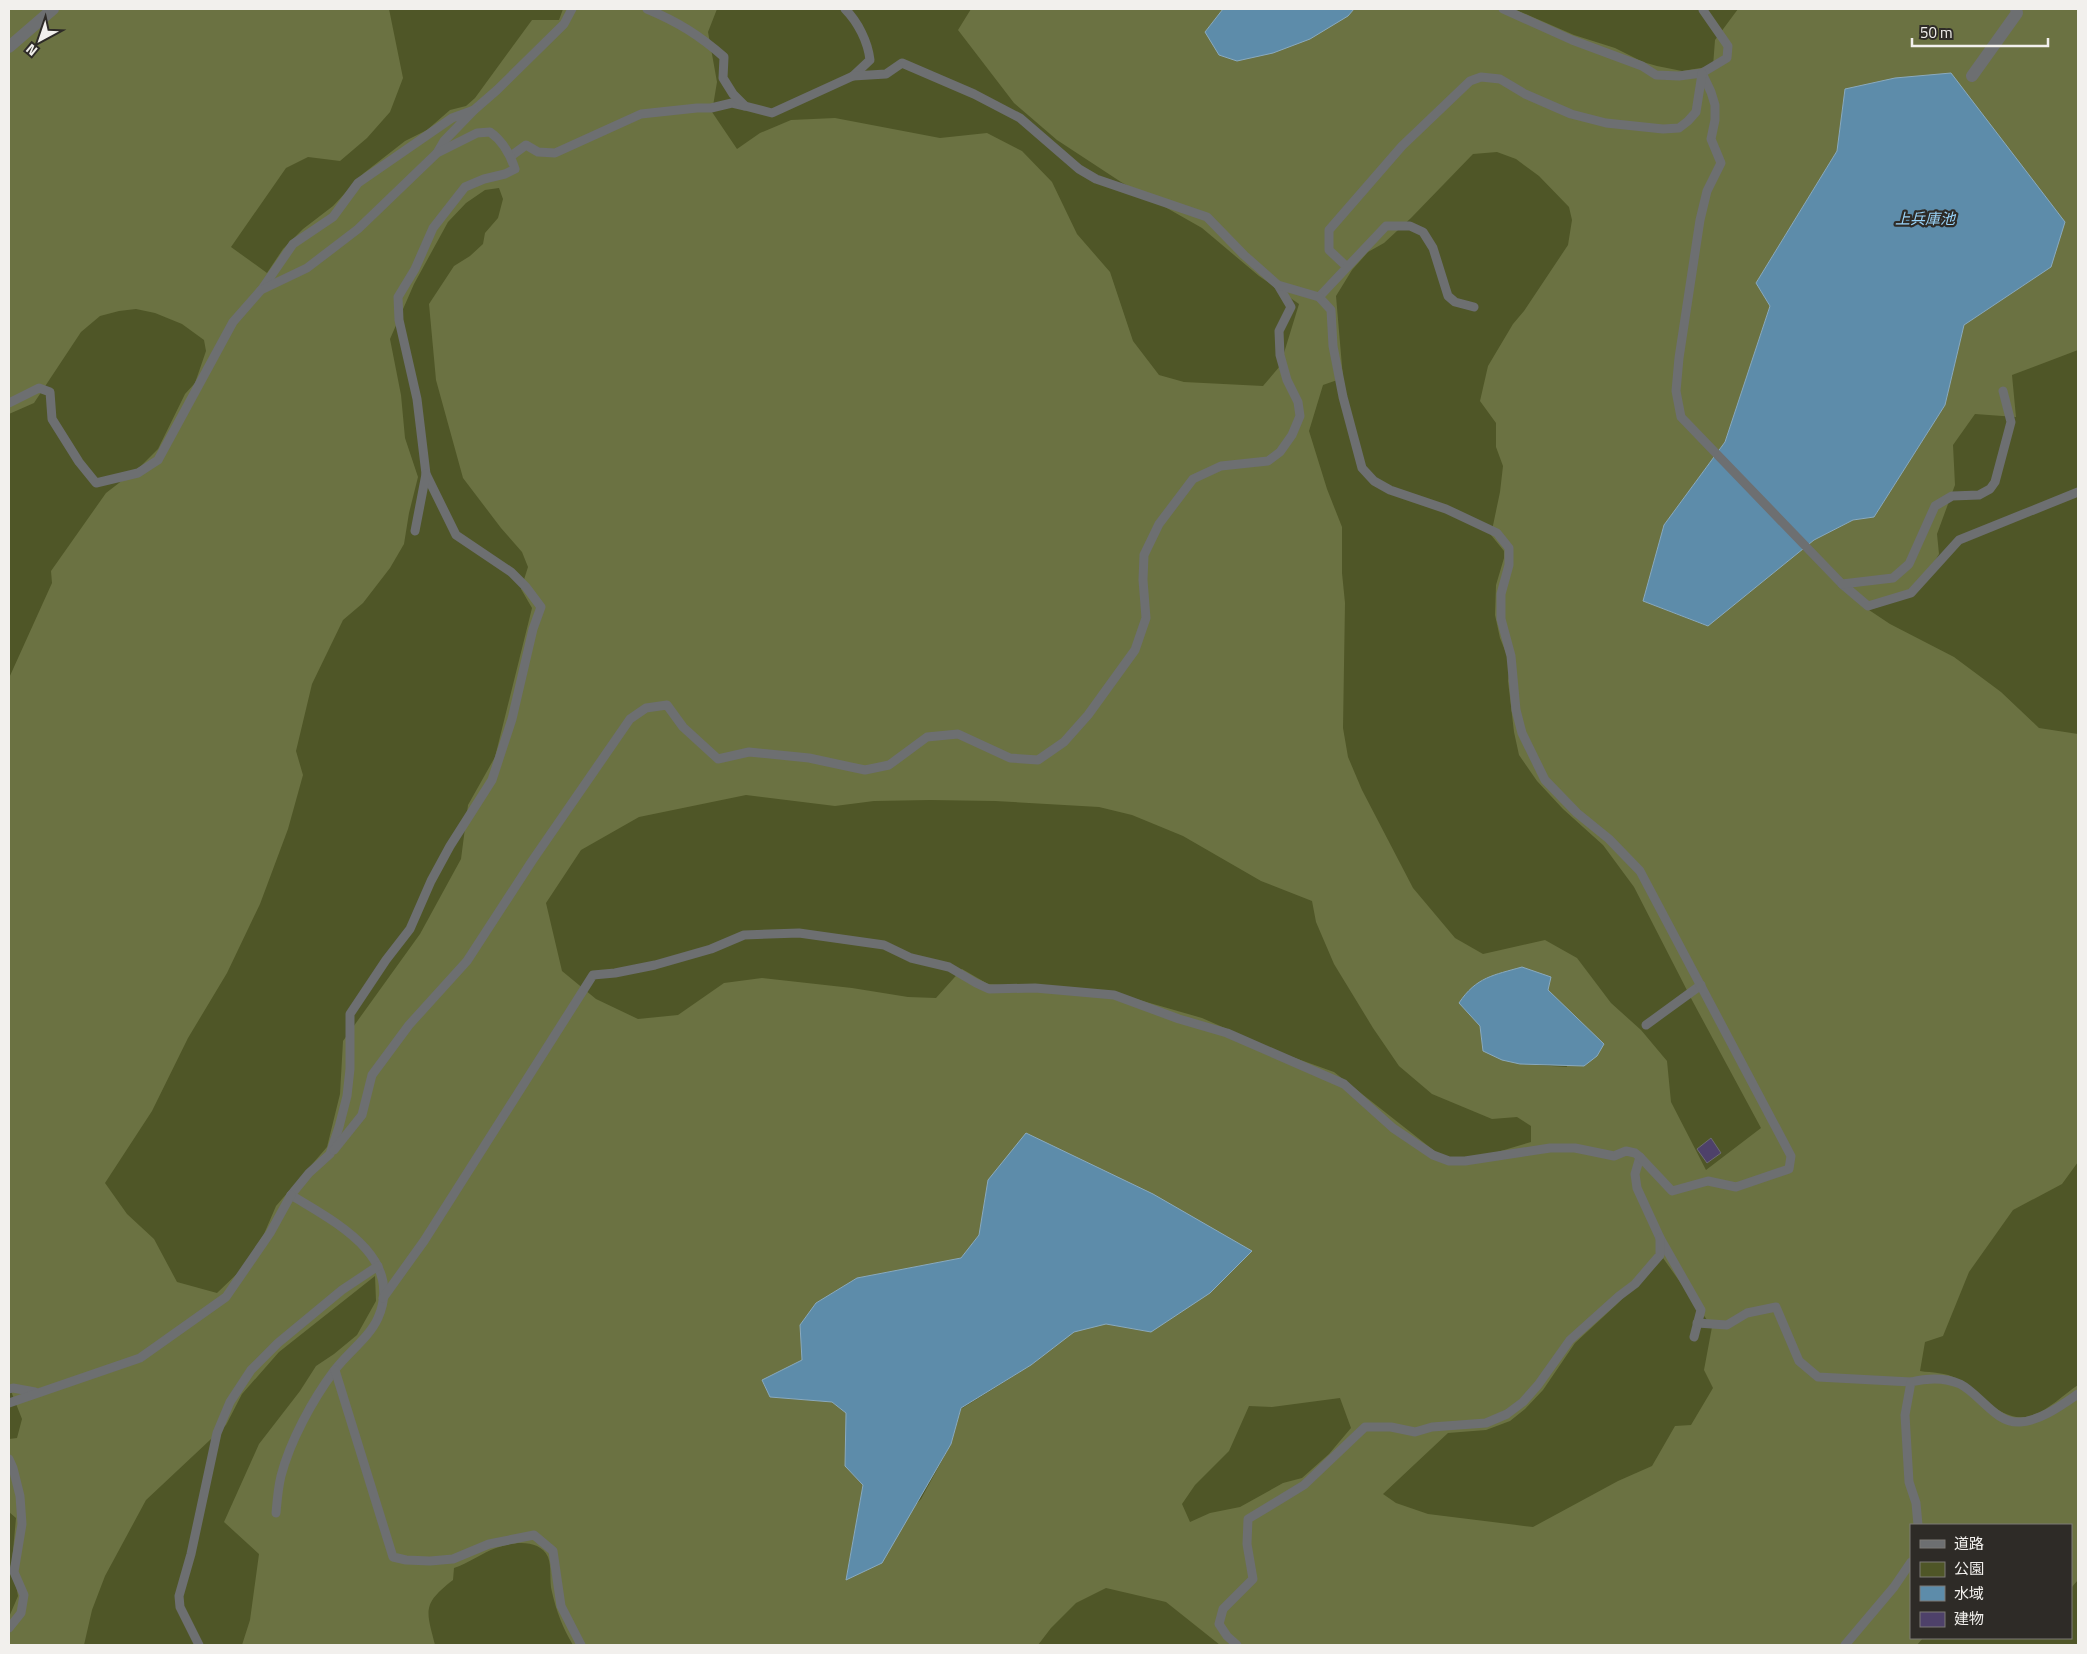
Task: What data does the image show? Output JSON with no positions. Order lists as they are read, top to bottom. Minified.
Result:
{"water":["上兵庫池"],"legend":["道路","公園","水域","建物"],"scale_bar":"50 m","north":"bottom left"}
